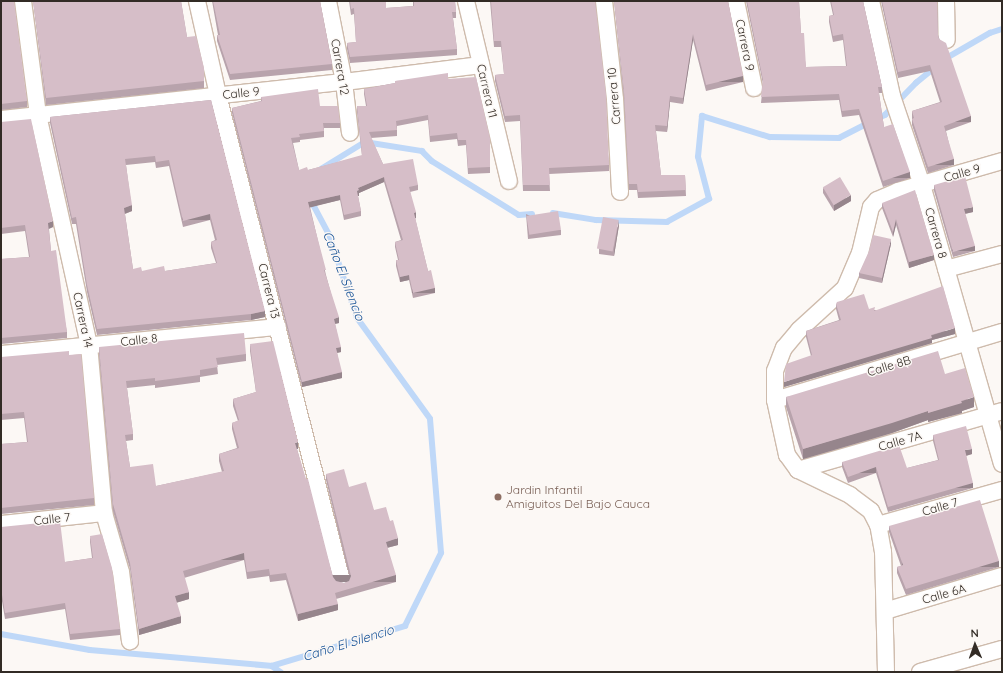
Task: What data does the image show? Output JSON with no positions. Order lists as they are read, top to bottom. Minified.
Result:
{"streets":{"street":["Carrera 9","Carrera 12","Carrera 11","Calle 9","Carrera 10","Carrera 8","Carrera 13","Carrera 14","Calle 8","Calle 8B","Calle 7A","Calle 7","Calle 6A"]},"crossings":[["Carrera 12","Calle 9"],["Carrera 11","Calle 9"],["Calle 9","Carrera 8"],["Calle 9","Carrera 13"],["Calle 9","Carrera 14"],["Calle 9","Calle 8B"],["Calle 9","Calle 7A"],["Carrera 8","Calle 8B"],["Carrera 8","Calle 7A"],["Carrera 13","Calle 8"],["Carrera 14","Calle 8"],["Carrera 14","Calle 7"]],"water":["Caño El Silencio"],"places":["Jardin Infantil Amiguitos Del Bajo Cauca"],"north":"top"}
